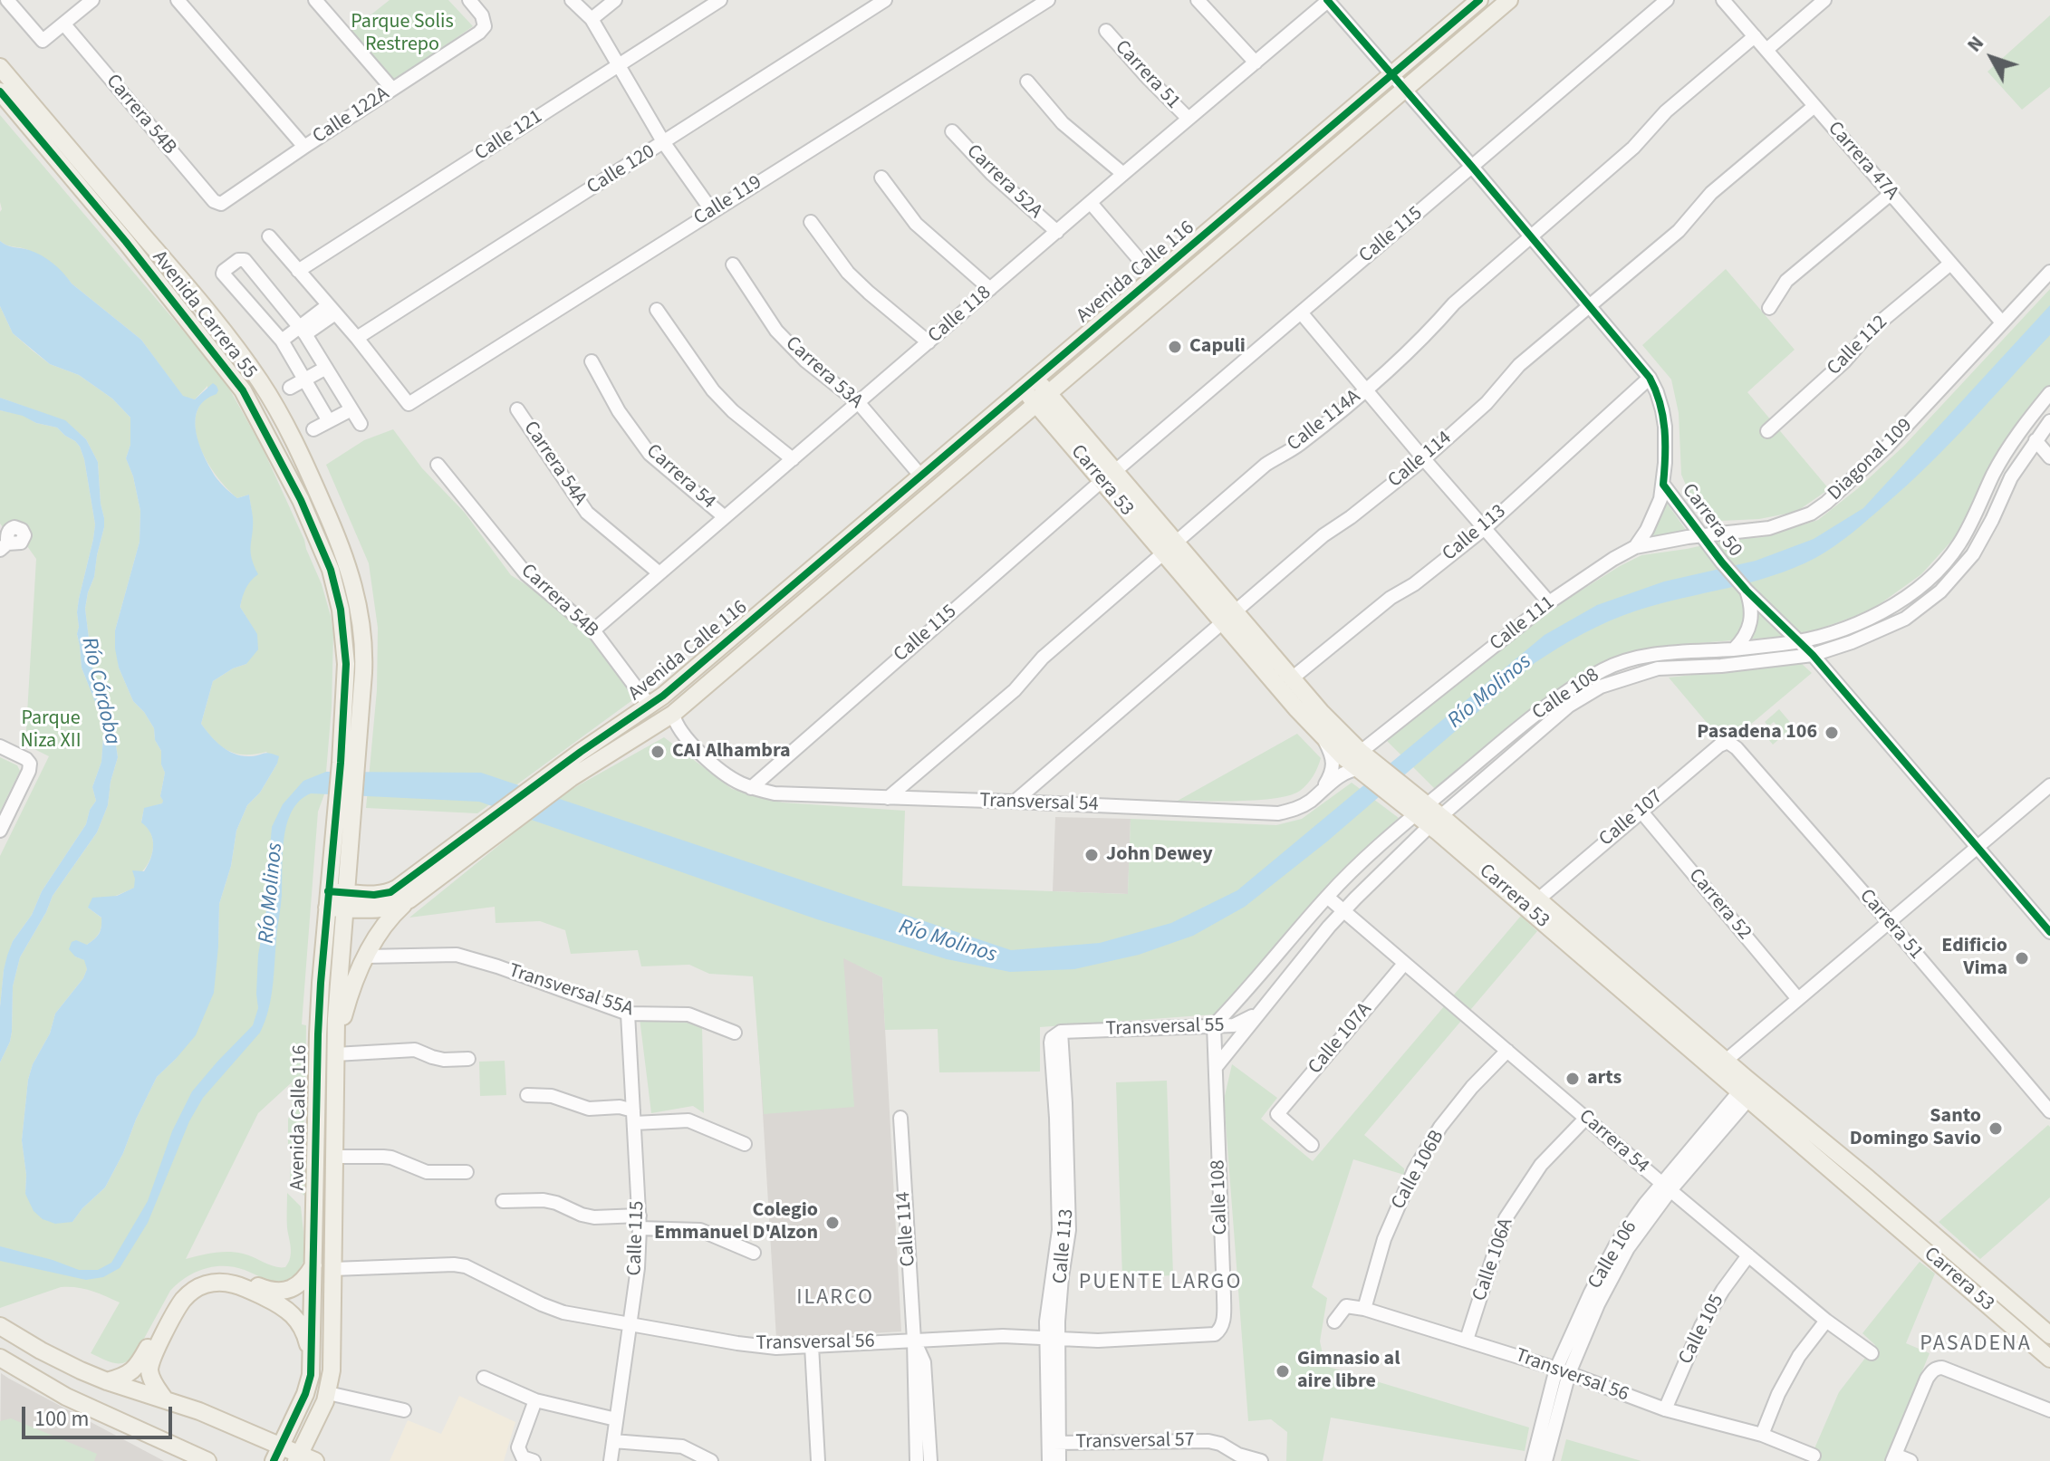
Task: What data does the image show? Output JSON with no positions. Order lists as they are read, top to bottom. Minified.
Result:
{"streets":{"main road":["Avenida Calle 116","Avenida Carrera 55","Carrera 53"],"street":["Carrera 51","Carrera 54B","Calle 122A","Calle 121","Carrera 47A","Calle 120","Carrera 52A","Calle 119","Calle 115","Calle 118","Calle 112","Carrera 53A","Calle 114A","Calle 114","Diagonal 109","Carrera 54A","Carrera 54","Carrera 50","Calle 113","Calle 111","Calle 108","Transversal 54","Calle 107","Carrera 52","Transversal 55A","Transversal 55","Calle 107A","Calle 106B","Calle 106","Calle 106A","Calle 105","Transversal 56","Transversal 57"]},"crossings":[["Carrera 51","Calle 118"],["Carrera 51","Calle 107"],["Carrera 54B","Calle 122A"],["Carrera 54B","Avenida Calle 116"],["Carrera 54B","Calle 118"],["Carrera 47A","Calle 112"],["Carrera 47A","Calle 114A"],["Carrera 47A","Calle 114"],["Carrera 47A","Diagonal 109"],["Calle 120","Calle 119"],["Carrera 52A","Calle 118"],["Calle 115","Carrera 53"],["Calle 115","Carrera 50"],["Calle 115","Transversal 54"],["Calle 115","Transversal 55A"],["Calle 115","Transversal 56"],["Avenida Calle 116","Avenida Carrera 55"],["Avenida Calle 116","Carrera 53A"],["Avenida Calle 116","Carrera 53"],["Avenida Calle 116","Carrera 50"],["Avenida Calle 116","Transversal 56"],["Calle 118","Carrera 53A"],["Calle 118","Carrera 54A"],["Calle 118","Carrera 54"],["Calle 118","Carrera 50"],["Calle 114A","Carrera 53"],["Calle 114A","Carrera 50"],["Calle 114A","Transversal 54"],["Calle 114","Carrera 53"],["Calle 114","Carrera 50"],["Calle 114","Transversal 54"],["Calle 114","Transversal 56"],["Diagonal 109","Carrera 50"],["Diagonal 109","Calle 111"],["Carrera 54","Calle 108"],["Carrera 54","Calle 107A"],["Carrera 54","Calle 106B"],["Carrera 54","Calle 106"],["Carrera 54","Calle 106A"],["Carrera 54","Calle 105"],["Carrera 53","Calle 113"],["Carrera 53","Calle 111"],["Carrera 53","Calle 108"],["Carrera 53","Transversal 54"],["Carrera 53","Calle 107"],["Carrera 53","Calle 106"],["Carrera 50","Calle 113"],["Carrera 50","Calle 111"],["Carrera 50","Calle 108"],["Calle 113","Transversal 55"],["Calle 113","Transversal 56"],["Calle 113","Transversal 57"],["Calle 111","Transversal 54"],["Calle 108","Transversal 55"],["Calle 108","Transversal 56"],["Calle 107","Carrera 52"],["Calle 106B","Transversal 56"],["Calle 106","Transversal 56"],["Calle 106A","Transversal 56"],["Calle 105","Transversal 56"]],"districts":["PUENTE LARGO","ILARCO","PASADENA"],"water":["Río Córdoba","Río Molinos"],"parks":["Parque Solis Restrepo","Parque Niza XII"],"places":["Capuli","Pasadena 106","CAI Alhambra","John Dewey","Edificio Vima","arts","Santo Domingo Savio","Colegio Emmanuel D'Alzon","Gimnasio al aire libre"],"scale_bar":"100 m","north":"top left"}
